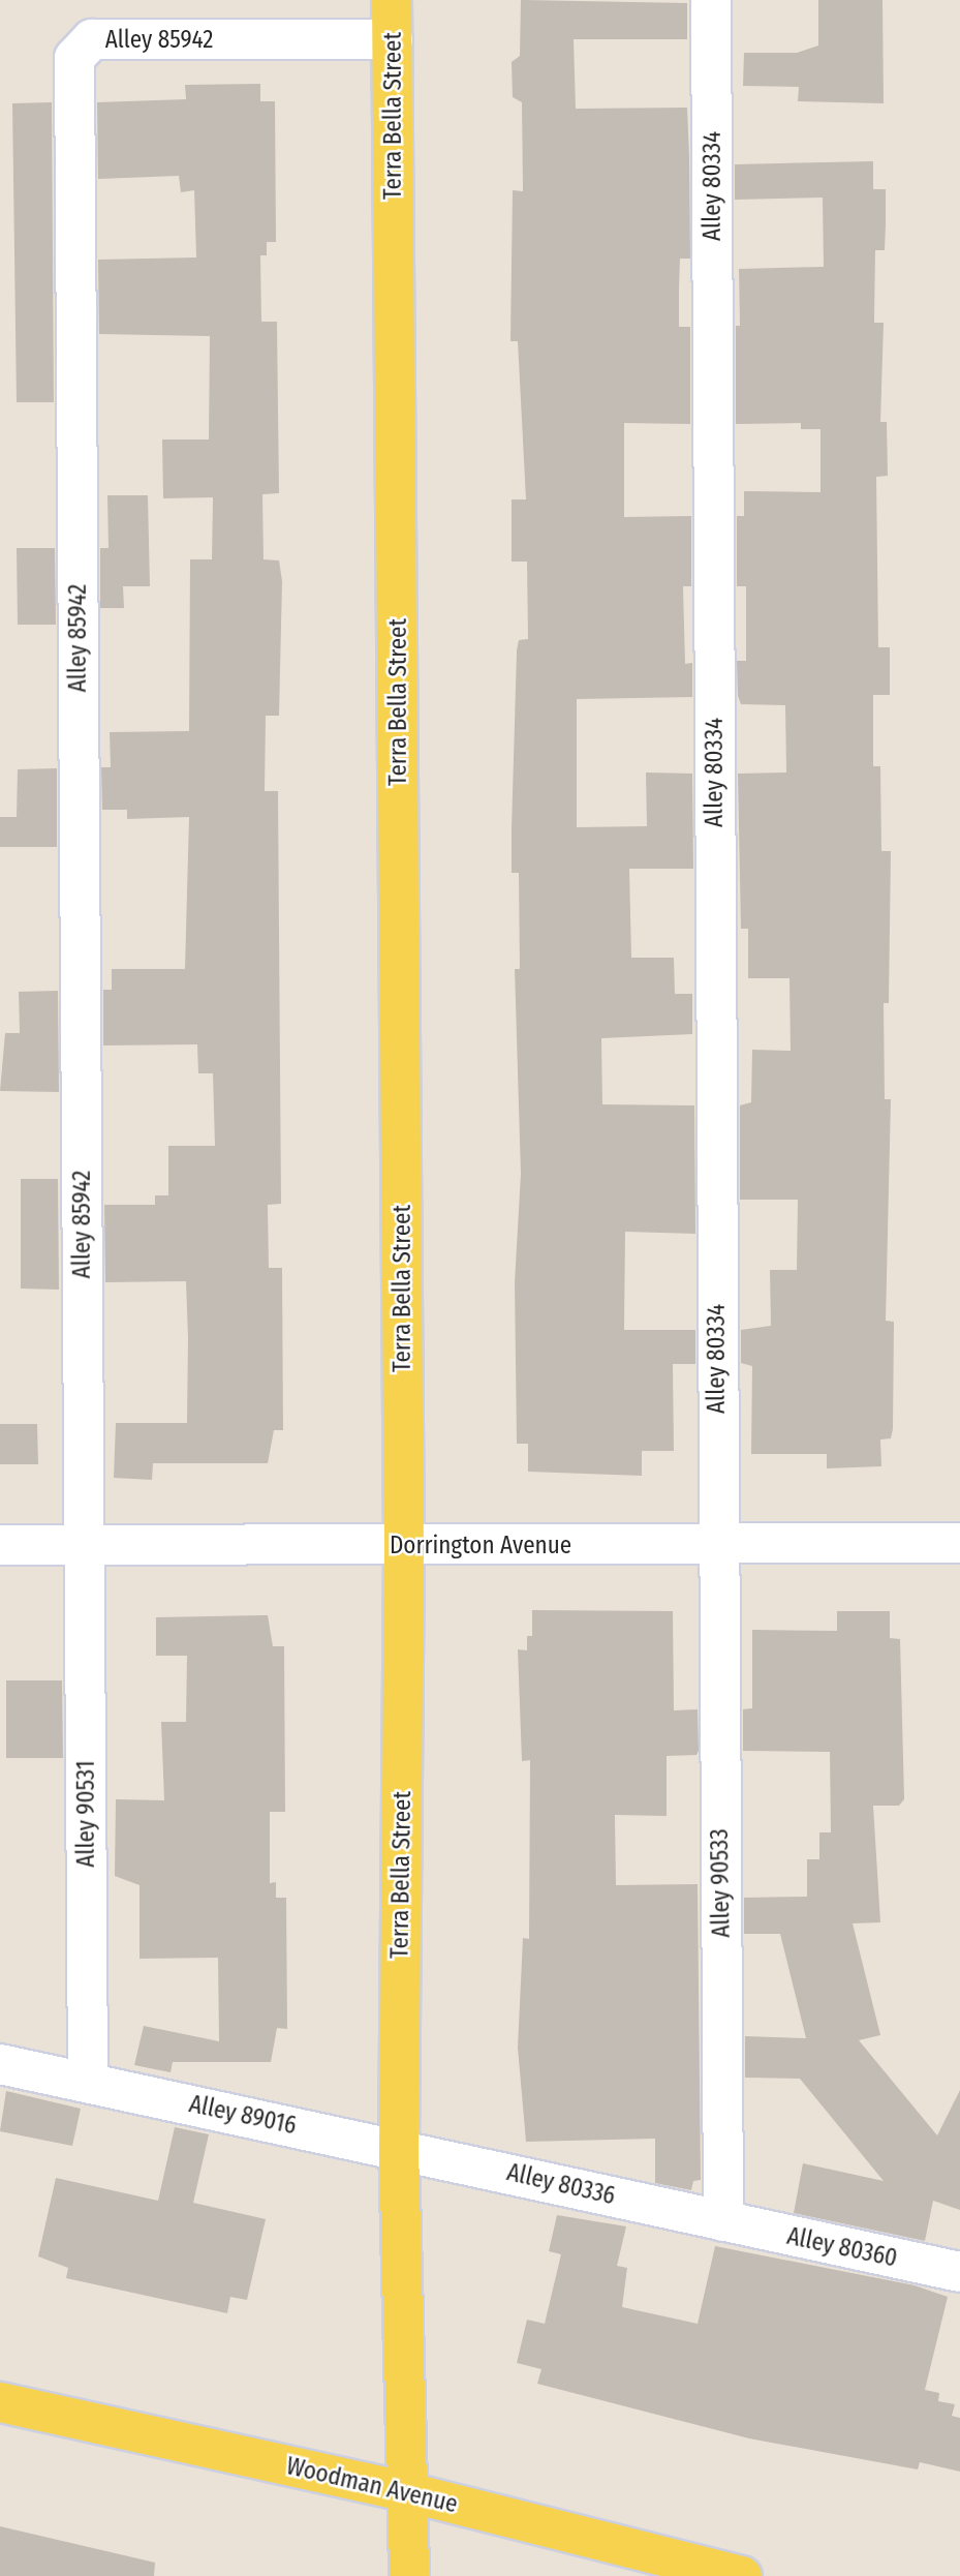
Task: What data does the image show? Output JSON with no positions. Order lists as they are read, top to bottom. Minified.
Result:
{"streets":{"main road":["Terra Bella Street","Woodman Avenue"],"street":["Alley 85942","Alley 80334","Dorrington Avenue","Alley 90531","Alley 90533","Alley 89016","Alley 80336","Alley 80360"]},"crossings":[["Alley 85942","Terra Bella Street"],["Alley 85942","Dorrington Avenue"],["Alley 85942","Alley 90531"],["Terra Bella Street","Dorrington Avenue"],["Terra Bella Street","Alley 89016"],["Terra Bella Street","Alley 80336"],["Terra Bella Street","Woodman Avenue"],["Alley 80334","Dorrington Avenue"],["Alley 80334","Alley 90533"],["Dorrington Avenue","Alley 90531"],["Dorrington Avenue","Alley 90533"],["Alley 90531","Alley 89016"],["Alley 90533","Alley 80336"],["Alley 90533","Alley 80360"],["Alley 89016","Alley 80336"],["Alley 80336","Alley 80360"]]}
